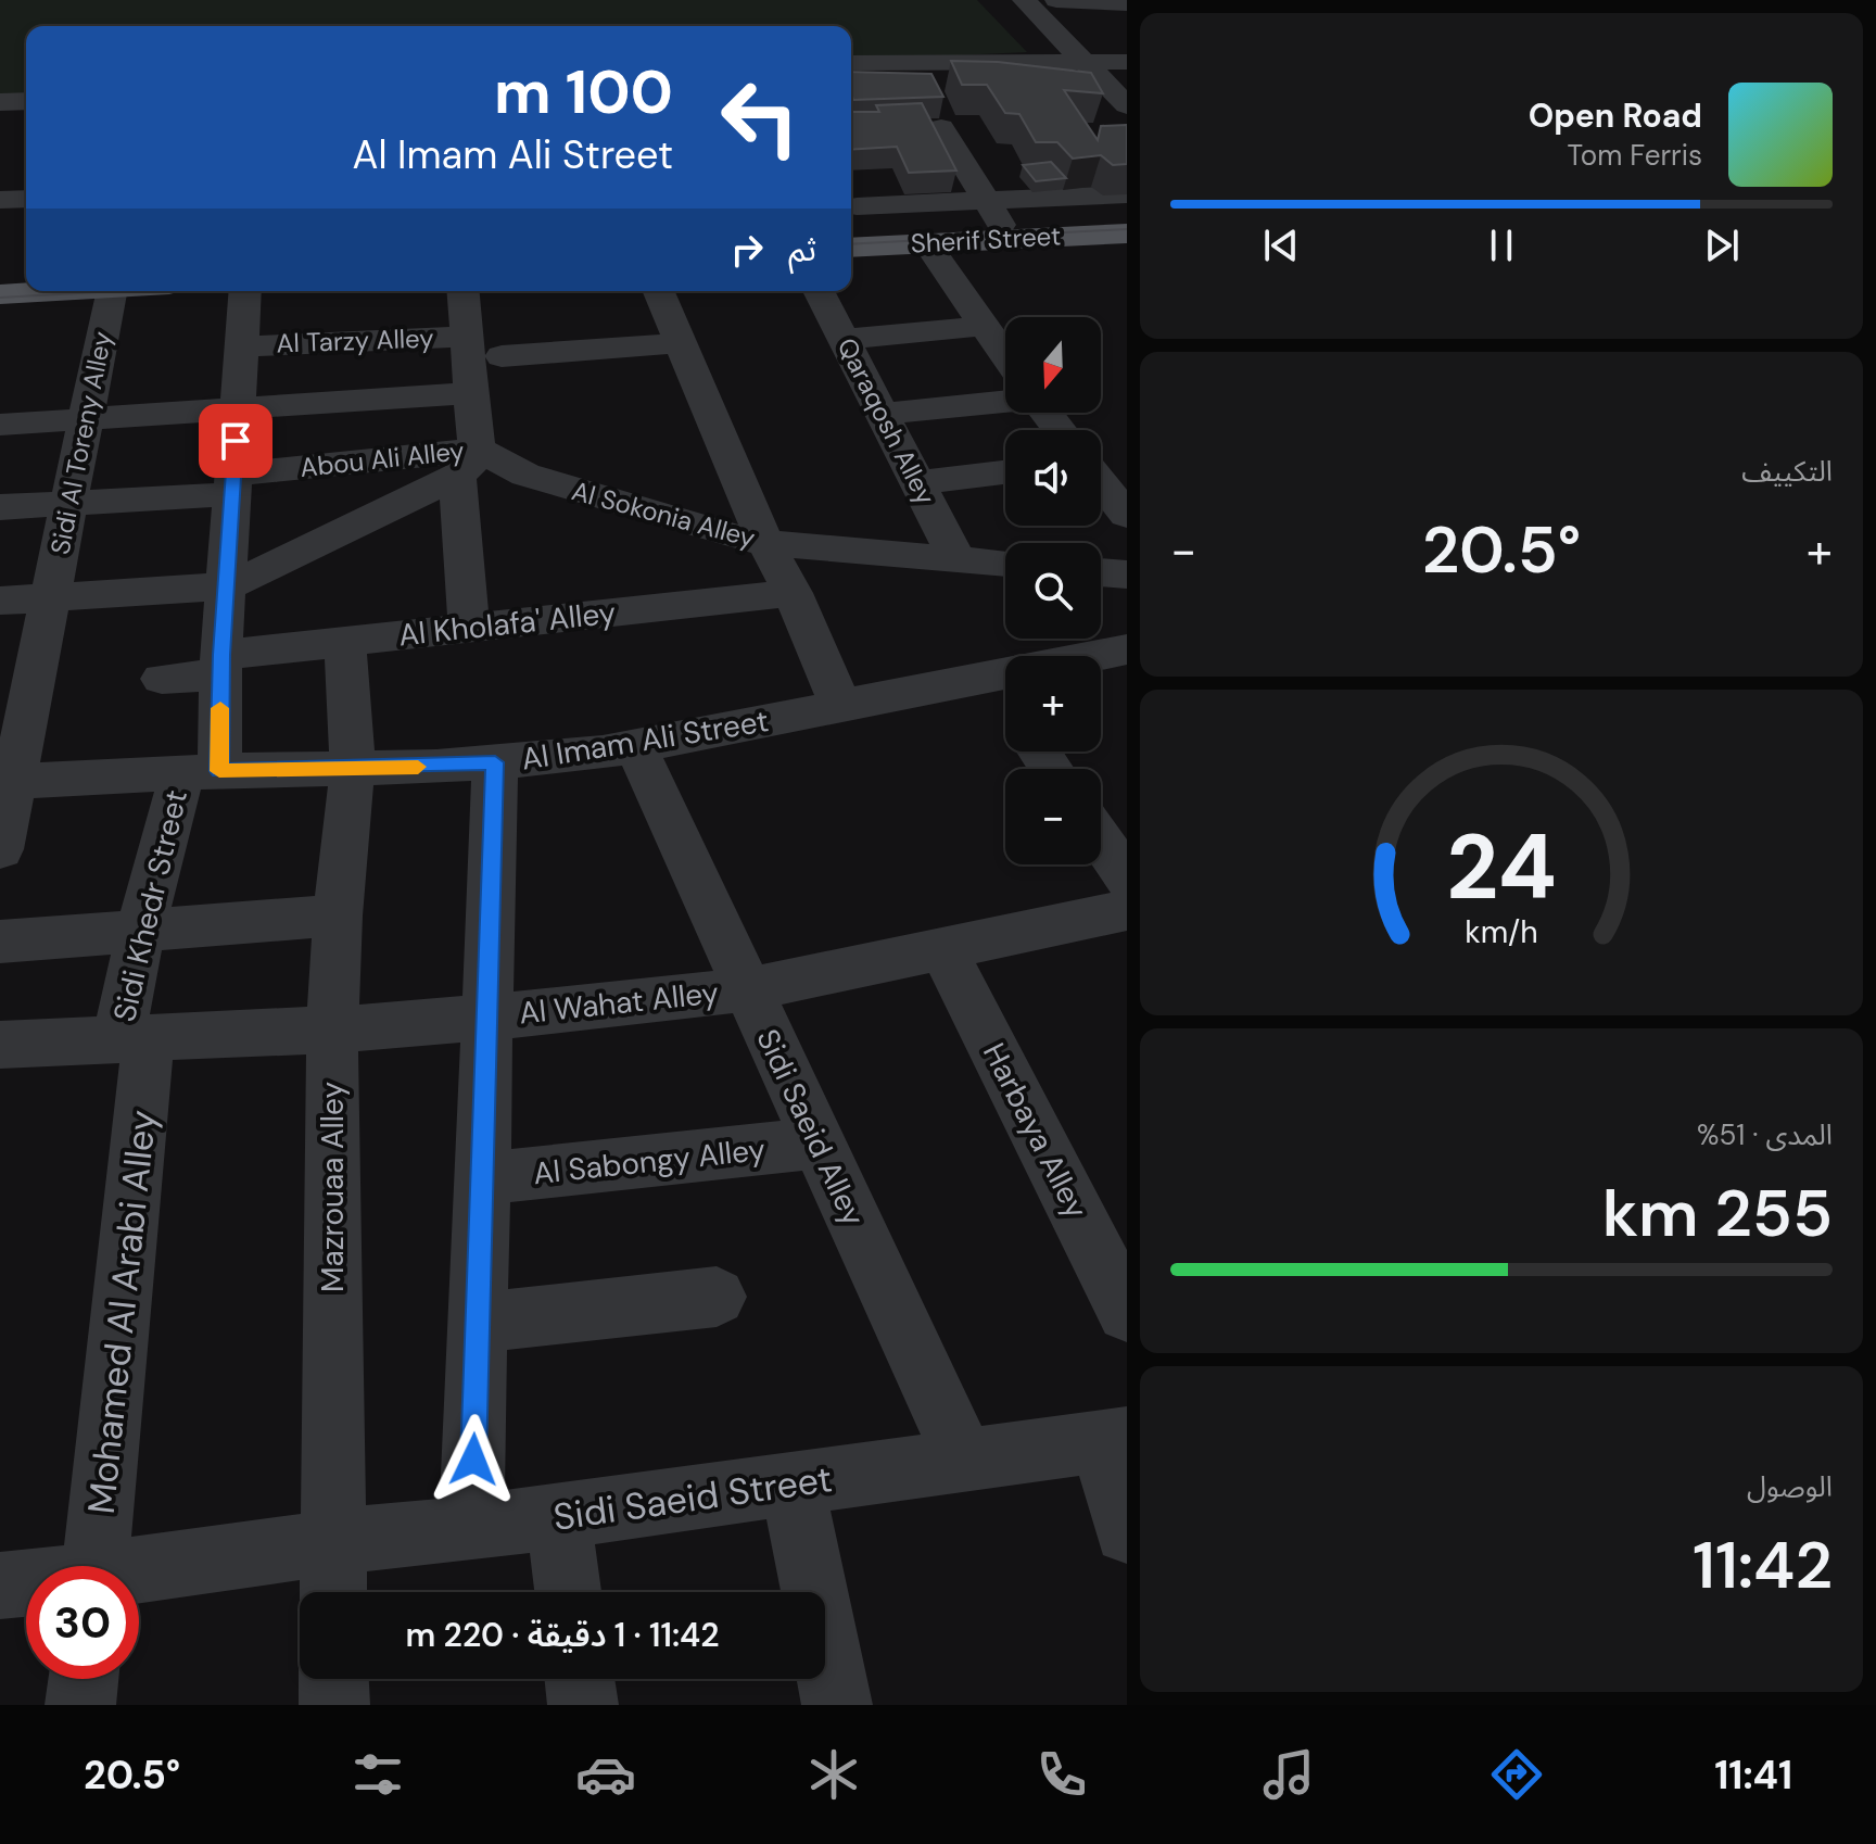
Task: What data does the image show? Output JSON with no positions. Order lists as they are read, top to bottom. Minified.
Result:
{"streets":{"main road":["Sherif Street"],"street":["Al Tarzy Alley","Qaraqosh Alley","Sidi Al Toreny Alley","Abou Ali Alley","Al Sokonia Alley","Al Kholafa' Alley","Al Imam Ali Street","Sidi Khedr Street","Al Wahat Alley","Sidi Saeid Alley","Harbaya Alley","Al Sabongy Alley","Mazrouaa Alley","Mohamed Al Arabi Alley","Sidi Saeid Street"]},"crossings":[["Al Tarzy Alley","Sidi Khedr Street"],["Qaraqosh Alley","Al Sokonia Alley"],["Sidi Al Toreny Alley","Abou Ali Alley"],["Sidi Al Toreny Alley","Al Imam Ali Street"],["Abou Ali Alley","Al Sokonia Alley"],["Abou Ali Alley","Sidi Khedr Street"],["Al Kholafa' Alley","Sidi Khedr Street"],["Al Kholafa' Alley","Mazrouaa Alley"],["Al Imam Ali Street","Sidi Khedr Street"],["Al Imam Ali Street","Sidi Saeid Alley"],["Al Imam Ali Street","Mazrouaa Alley"],["Sidi Khedr Street","Al Wahat Alley"],["Sidi Khedr Street","Mohamed Al Arabi Alley"],["Al Wahat Alley","Sidi Saeid Alley"],["Al Wahat Alley","Harbaya Alley"],["Al Wahat Alley","Mazrouaa Alley"],["Al Wahat Alley","Mohamed Al Arabi Alley"],["Sidi Saeid Alley","Al Sabongy Alley"],["Sidi Saeid Alley","Sidi Saeid Street"],["Mazrouaa Alley","Sidi Saeid Street"]],"north":"bottom","page":{"turn":["100 m","Al Imam Ali Street"],"song":["Open Road","Tom Ferris"],"then":"ثم","map_buttons":["+","−"],"tile":["التكييف",["المدى · 51%","255 km"],["الوصول","11:42"]],"heat":["−","20.5°","+"],"limit":"30","trip":"11:42 · 1 دقيقة · 220 m","tabs":["11:41","20.5°"],"gauge":["24","km/h"]}}
